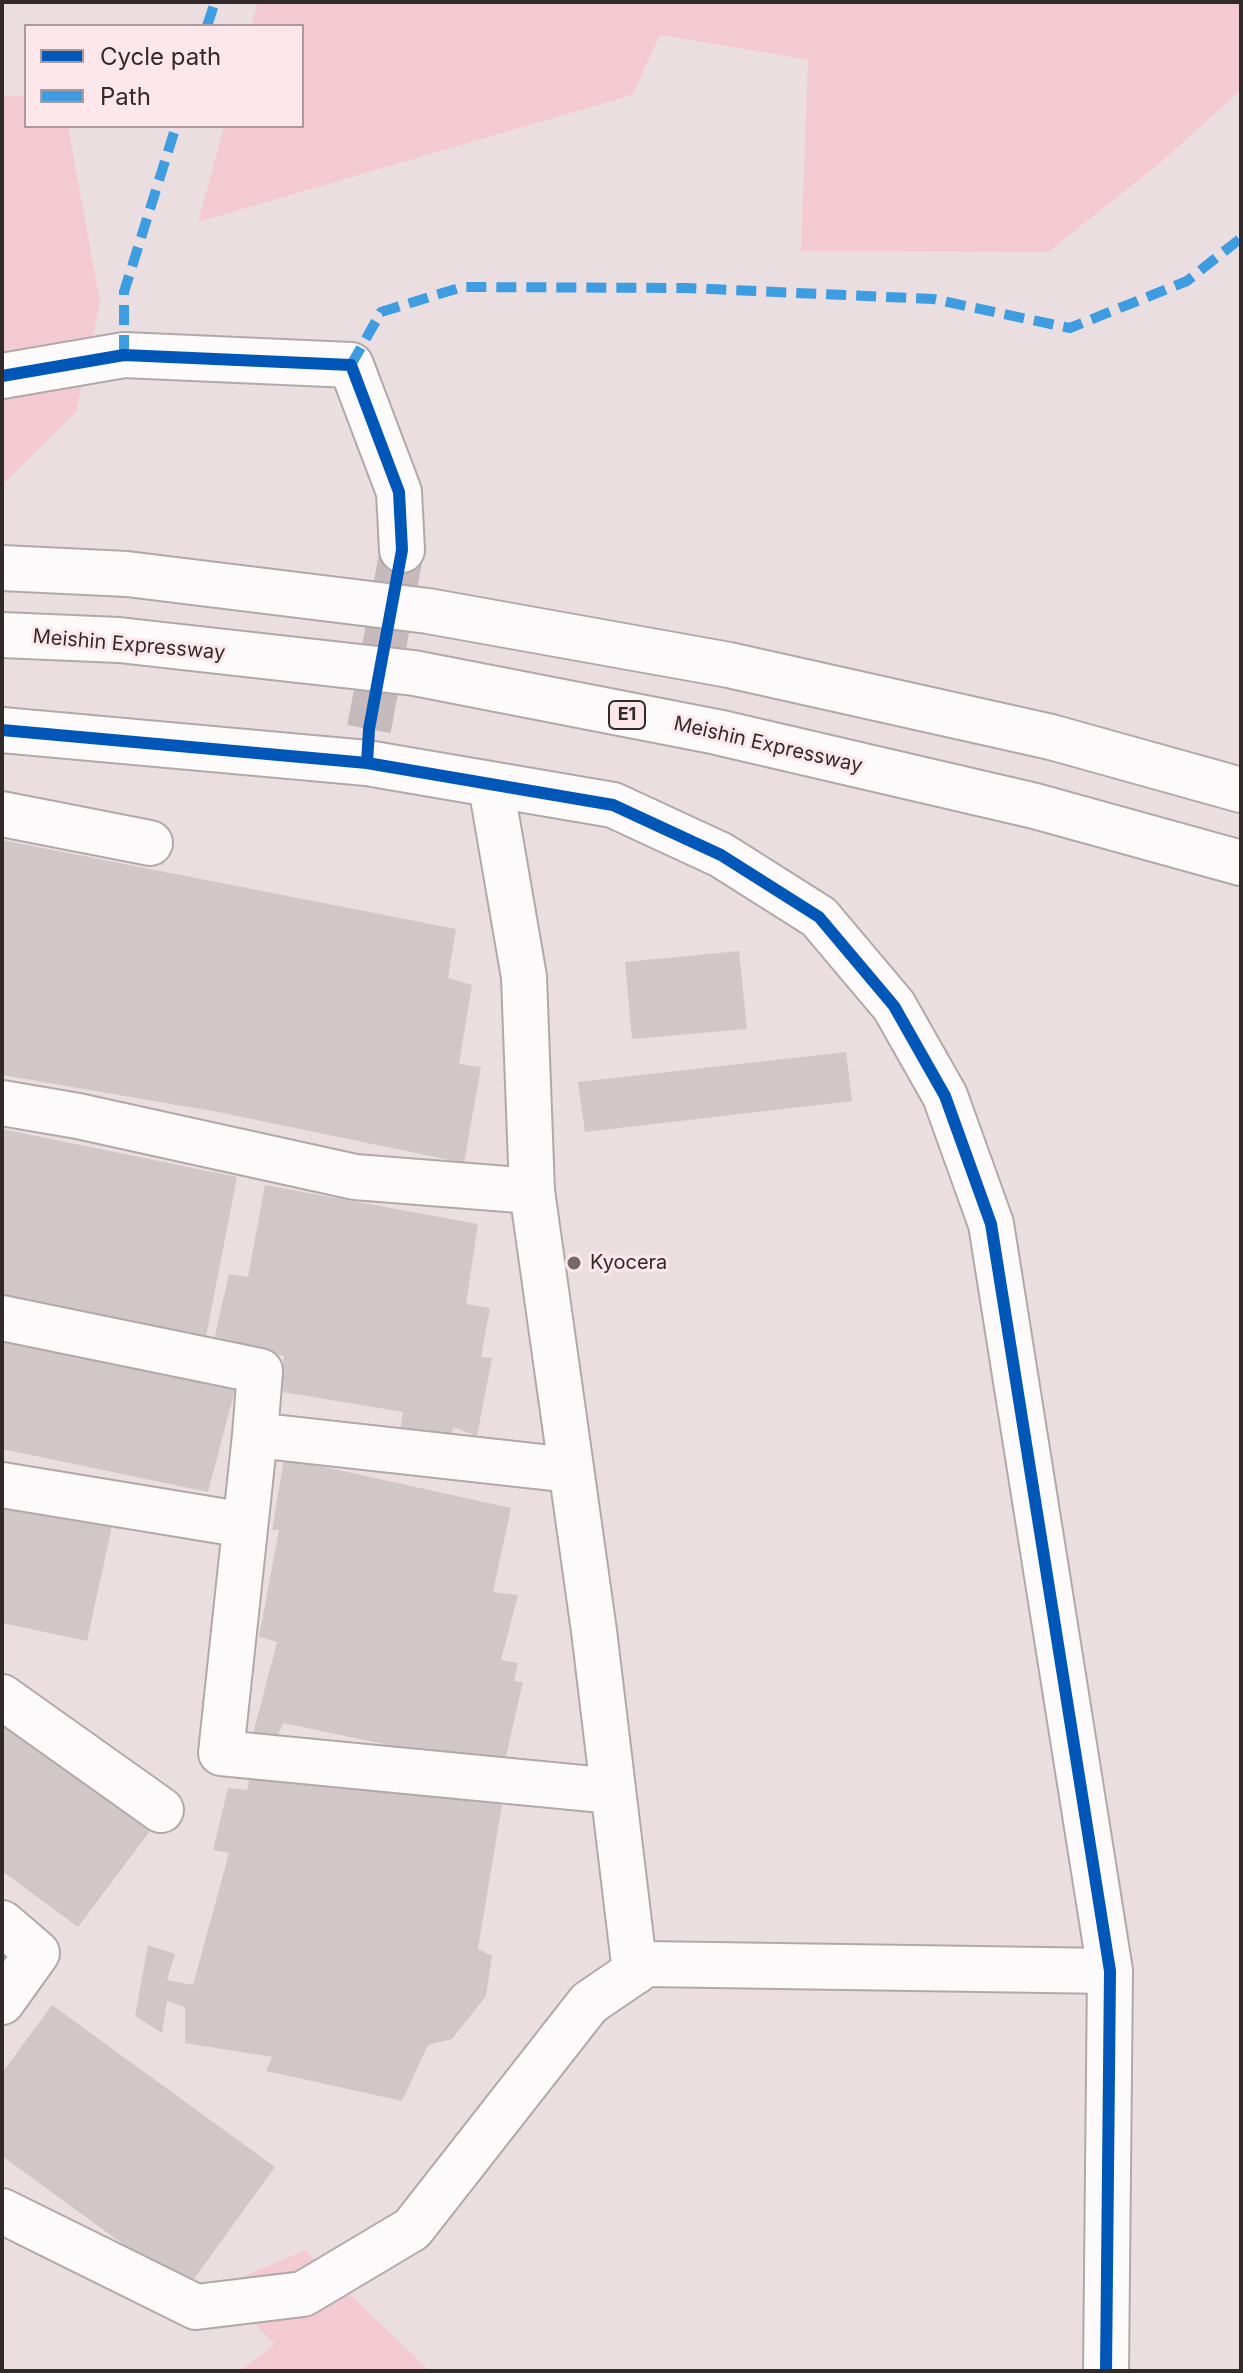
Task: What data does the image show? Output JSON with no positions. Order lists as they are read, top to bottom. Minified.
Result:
{"streets":{"main road":["Meishin Expressway","E1"]},"places":["Kyocera"],"legend":["Cycle path","Path"]}
